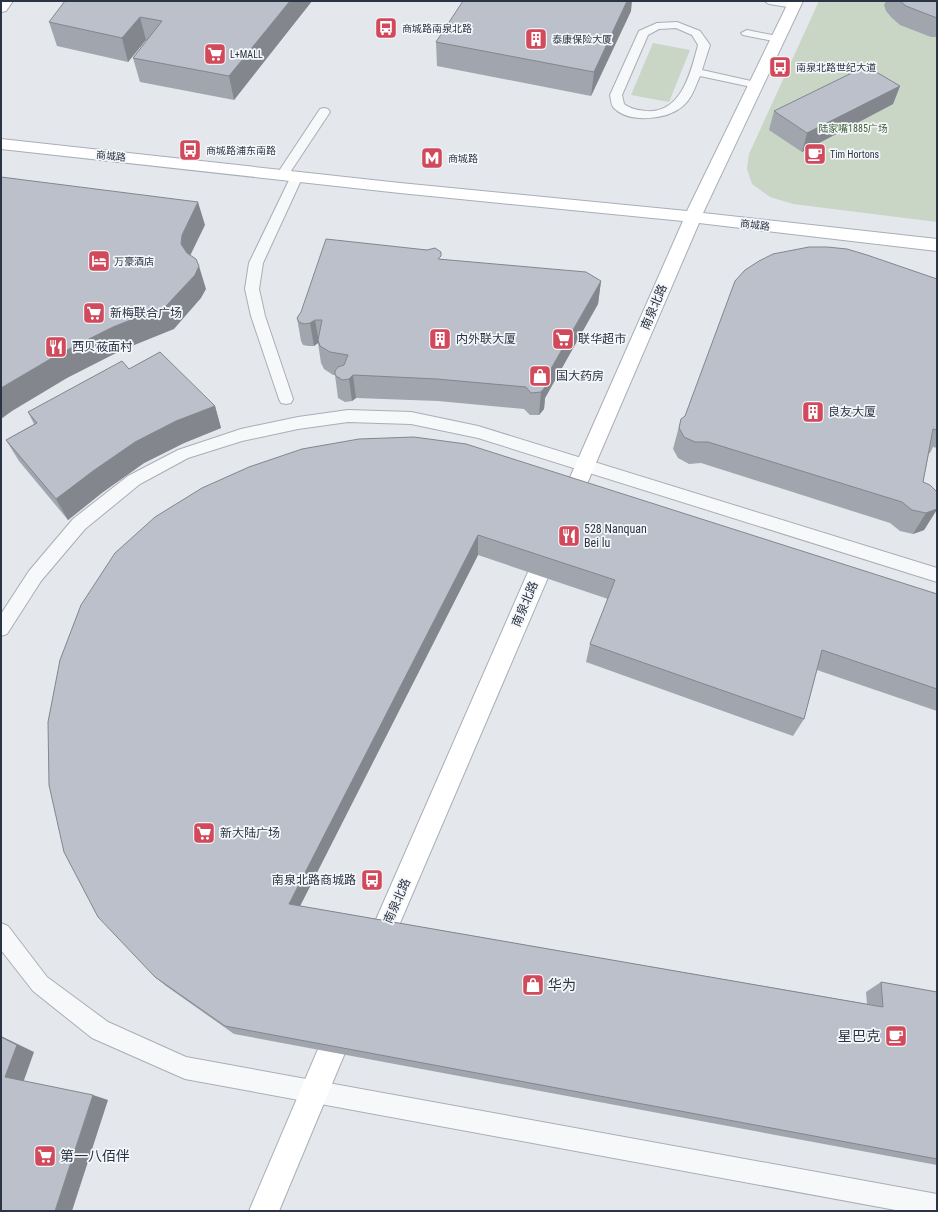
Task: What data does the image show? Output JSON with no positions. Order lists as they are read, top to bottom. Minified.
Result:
{"streets":{"street":["商城路","南泉北路"]},"crossings":[["商城路","南泉北路"]],"parks":["陆家嘴1885广场"],"places":{"bus stop":["商城路南泉北路","南泉北路世纪大道","商城路浦东南路","南泉北路商城路"],"building":["泰康保险大厦","内外联大厦","良友大厦"],"supermarket":["L+MALL","新梅联合广场","联华超市","新大陆广场","第一八佰伴"],"cafe":["Tim Hortons","星巴克"],"metro station":["商城路"],"hotel":["万豪酒店"],"restaurant":["西贝莜面村","528 Nanquan Bei lu"],"shop":["国大药房","华为"]}}
